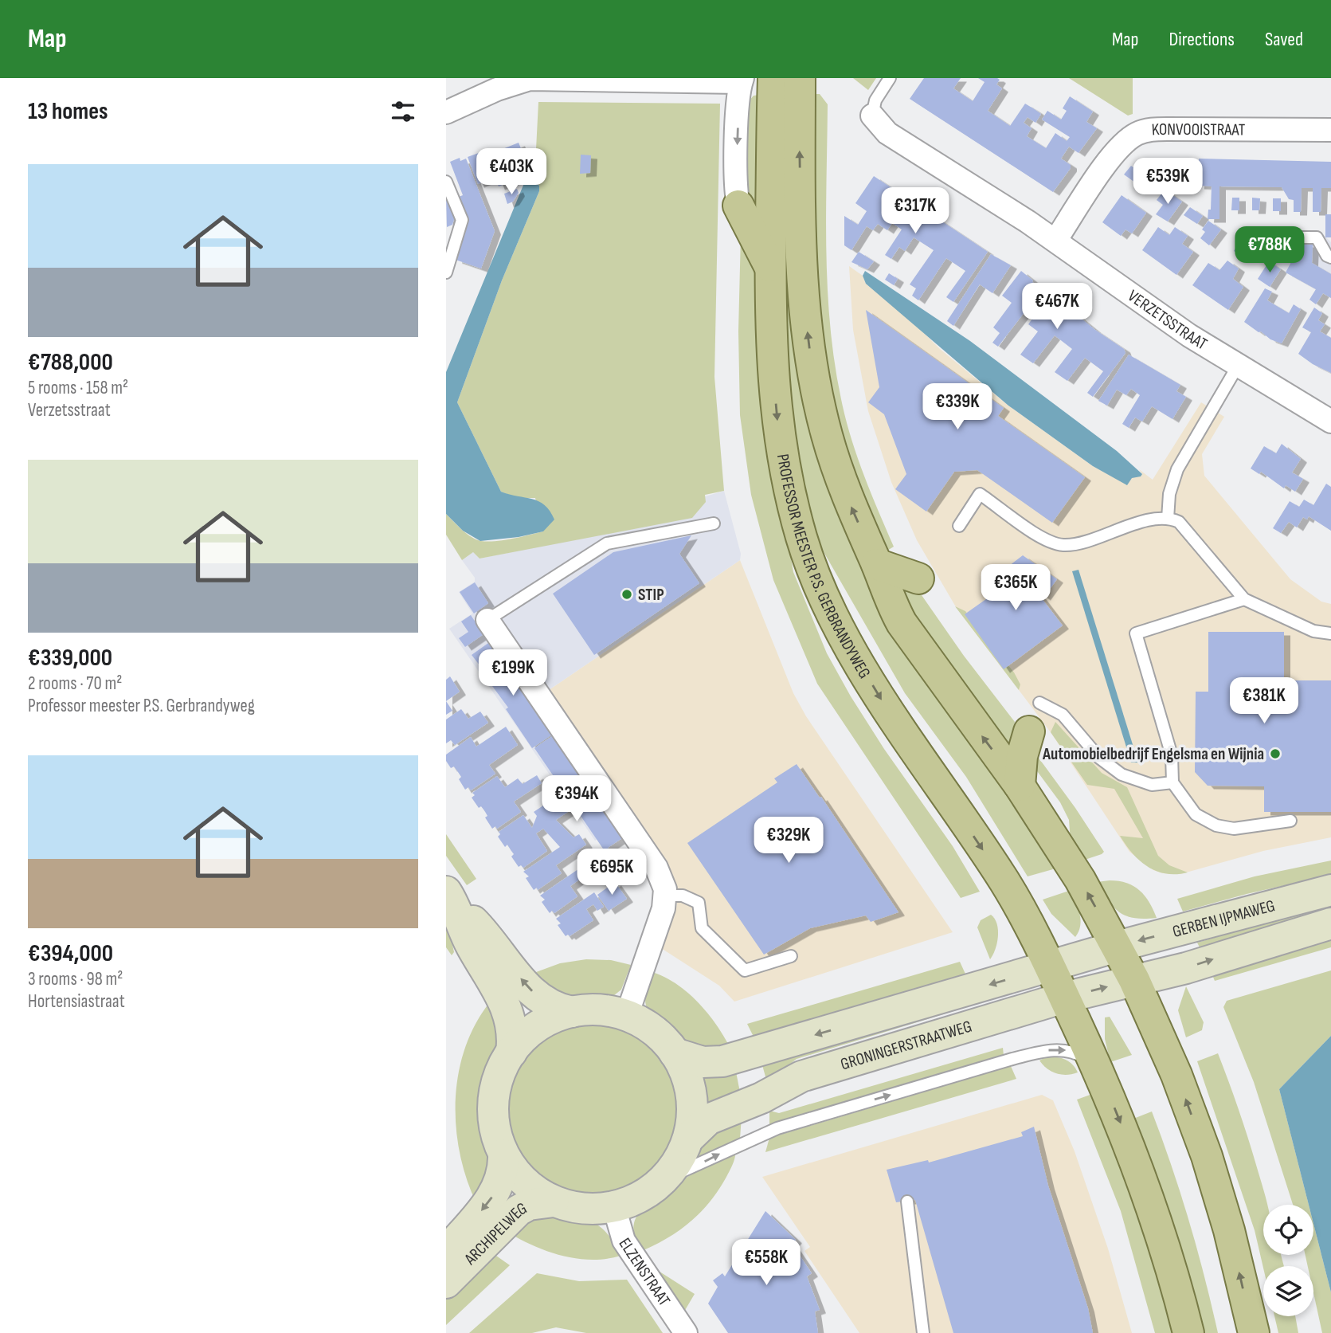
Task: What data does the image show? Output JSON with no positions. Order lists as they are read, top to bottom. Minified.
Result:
{"streets":{"main road":["PROFESSOR MEESTER P.S. GERBRANDYWEG","GERBEN IJPMAWEG","GRONINGERSTRAATWEG","ARCHIPELWEG"],"street":["KONVOOISTRAAT","VERZETSSTRAAT","ELZENSTRAAT"]},"crossings":[["KONVOOISTRAAT","VERZETSSTRAAT"],["PROFESSOR MEESTER P.S. GERBRANDYWEG","GERBEN IJPMAWEG"],["PROFESSOR MEESTER P.S. GERBRANDYWEG","GRONINGERSTRAATWEG"],["GERBEN IJPMAWEG","GRONINGERSTRAATWEG"]],"one_way":["ARCHIPELWEG"],"places":["STIP","Automobielbedrijf Engelsma en Wijnia"],"page":{"header":"Map","nav":["Map","Directions","Saved"],"heading":"13 homes","list":[{"name":"€788,000","note":"5 rooms · 158 m² · Verzetsstraat"},{"name":"€339,000","note":"2 rooms · 70 m² · Professor meester P.S. Gerbrandyweg"},{"name":"€394,000","note":"3 rooms · 98 m² · Hortensiastraat"}],"price":["€403K","€539K","€317K","€788K","€467K","€339K","€365K","€199K","€381K","€394K","€329K","€695K","€558K"]}}
